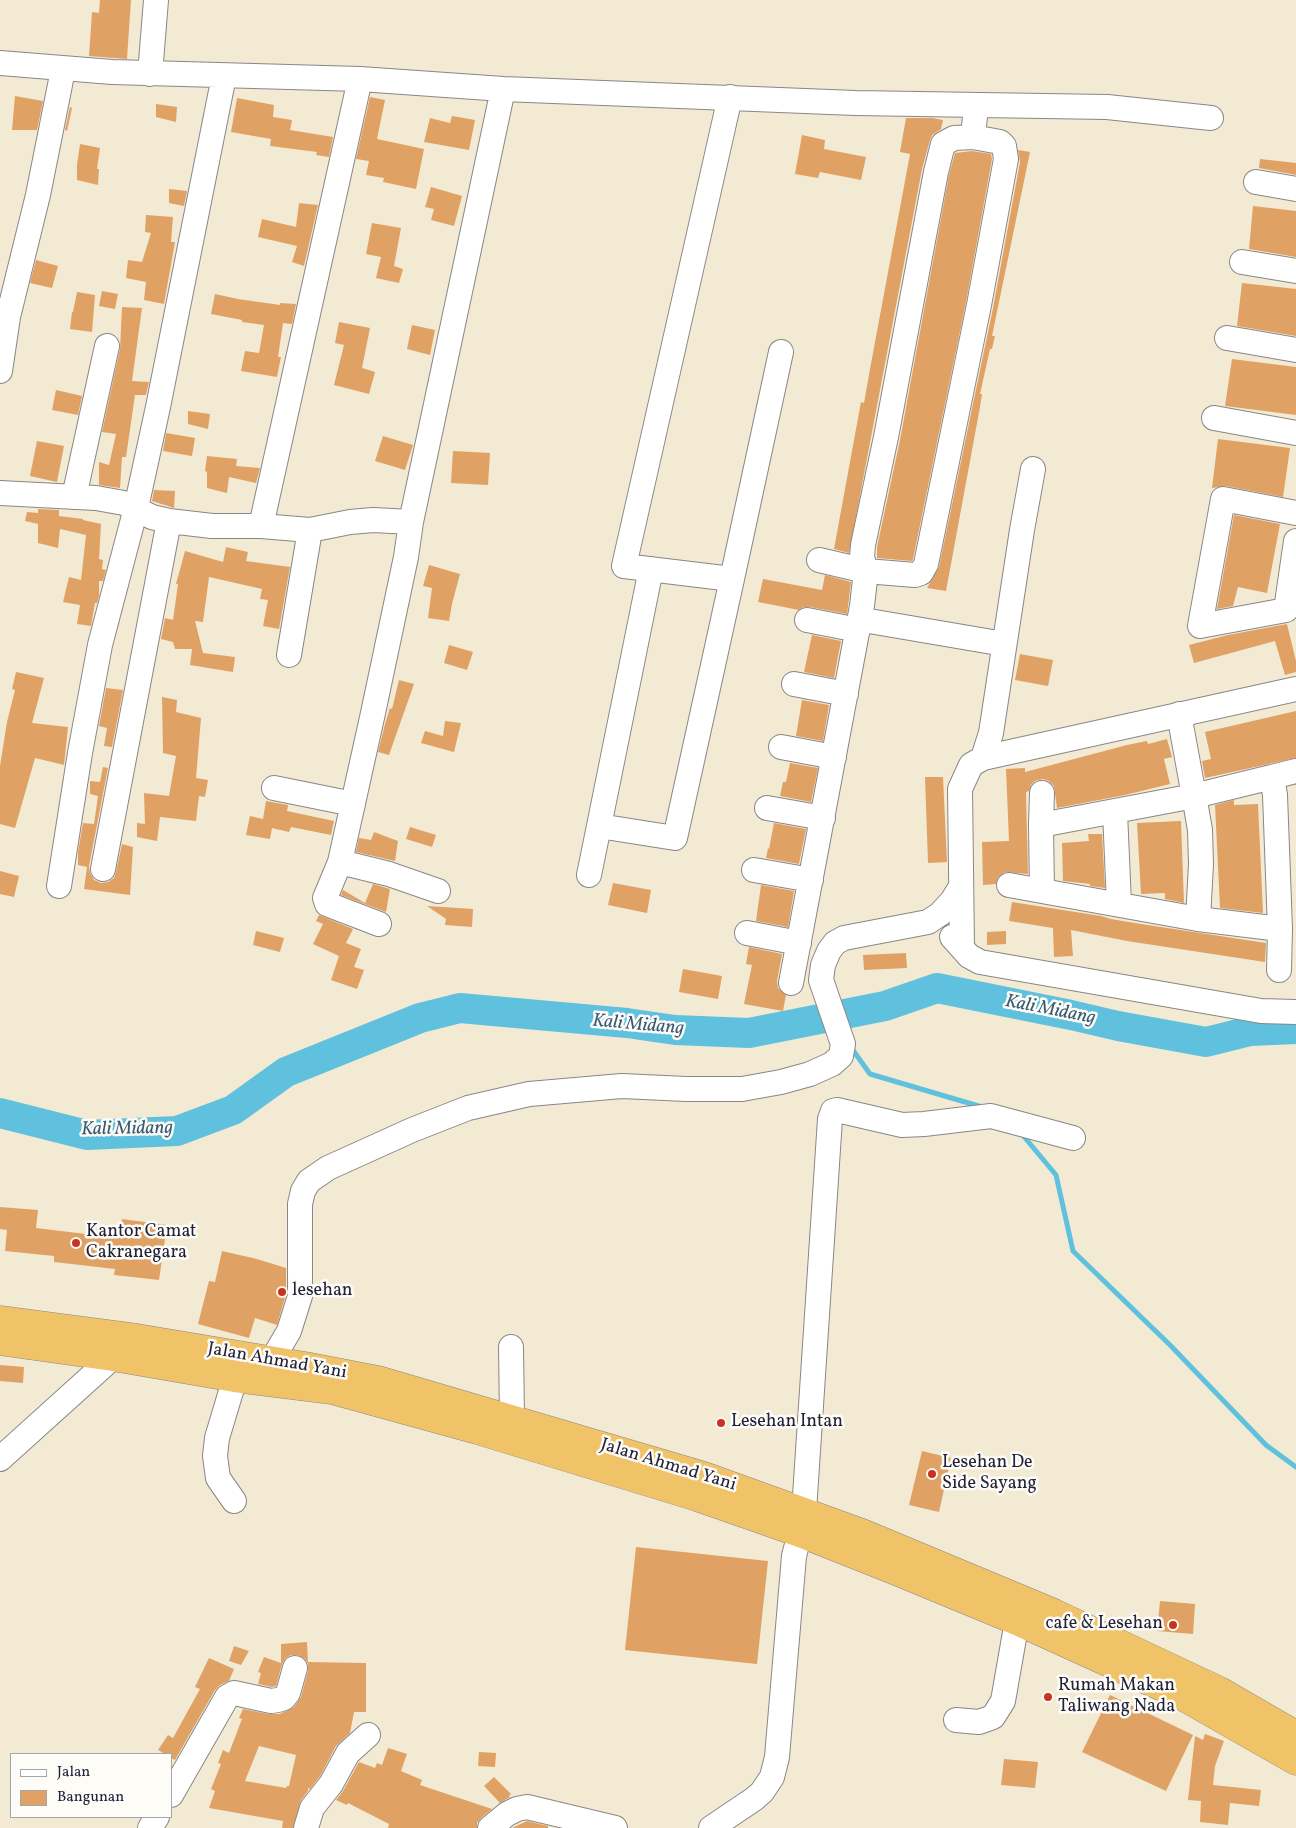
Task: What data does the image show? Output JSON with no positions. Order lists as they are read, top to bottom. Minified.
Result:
{"streets":{"highway":["Jalan Ahmad Yani"]},"water":["Kali Midang"],"places":["Kantor Camat Cakranegara","lesehan","Lesehan Intan","Lesehan De Side Sayang","cafe & Lesehan","Rumah Makan Taliwang Nada"],"legend":["Jalan","Bangunan"]}
